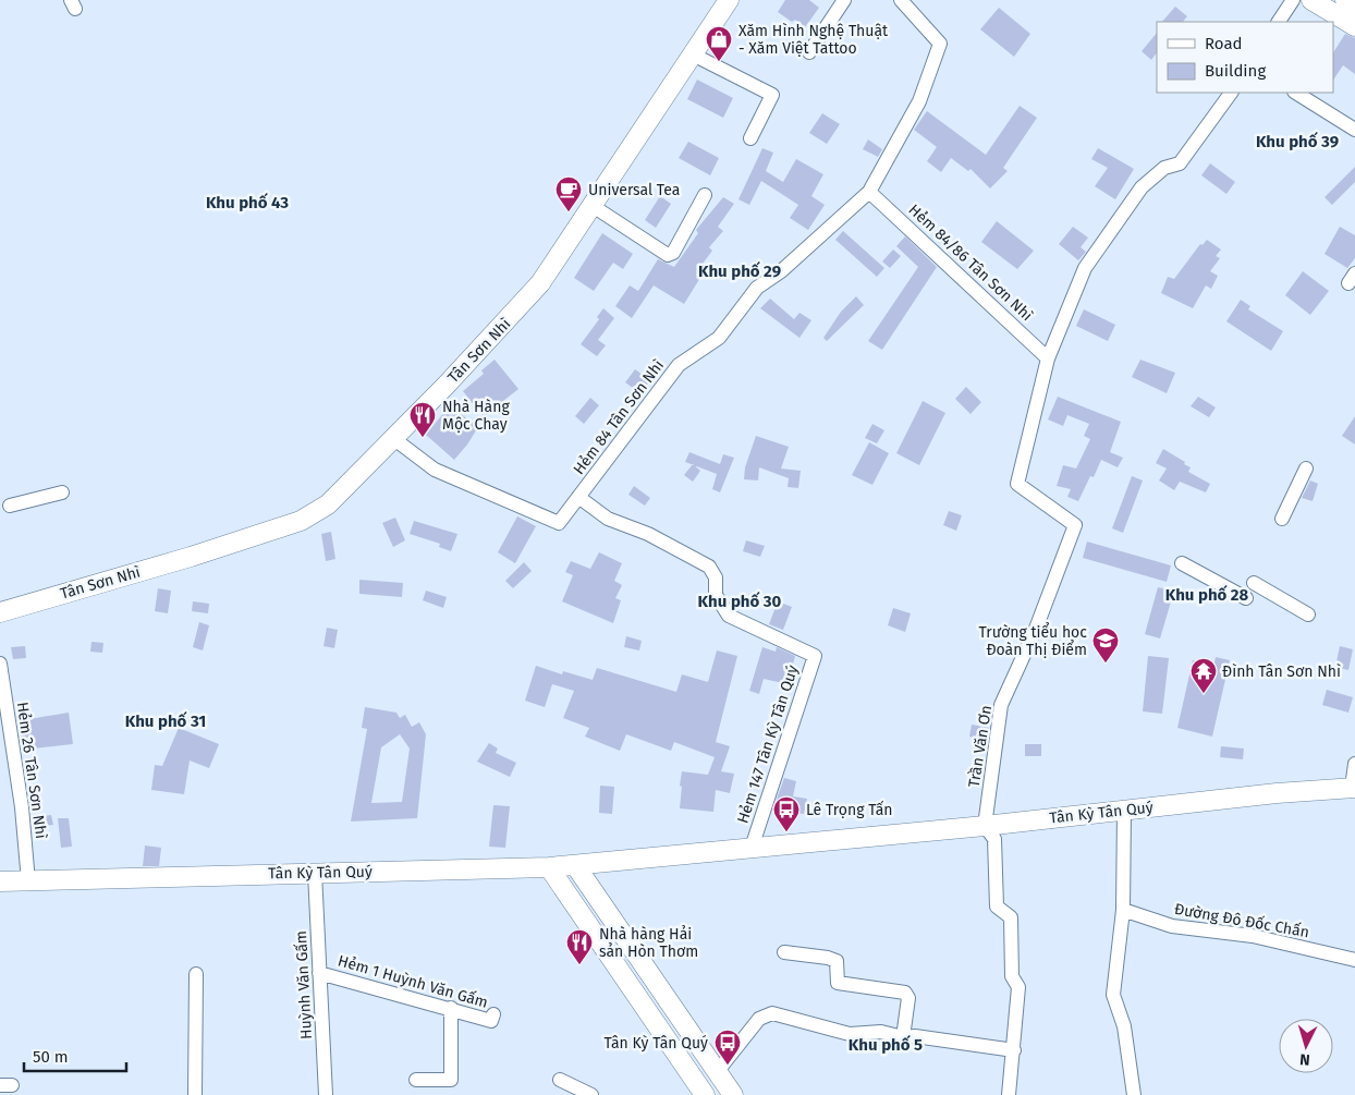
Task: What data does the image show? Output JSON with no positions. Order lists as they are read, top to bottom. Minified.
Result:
{"streets":{"main road":["Tân Sơn Nhì","Tân Kỳ Tân Quý"],"street":["Hẻm 84/86 Tân Sơn Nhì","Hẻm 84 Tân Sơn Nhì","Hẻm 147 Tân Kỳ Tân Quý","Trần Văn Ơn","Hẻm 26 Tân Sơn Nhì","Đường Đô Đốc Chấn","Hẻm 1 Huỳnh Văn Gấm","Huỳnh Văn Gấm"]},"crossings":[["Hẻm 84/86 Tân Sơn Nhì","Hẻm 84 Tân Sơn Nhì"],["Hẻm 84/86 Tân Sơn Nhì","Trần Văn Ơn"],["Tân Sơn Nhì","Hẻm 84 Tân Sơn Nhì"],["Hẻm 84 Tân Sơn Nhì","Hẻm 147 Tân Kỳ Tân Quý"],["Hẻm 147 Tân Kỳ Tân Quý","Tân Kỳ Tân Quý"],["Trần Văn Ơn","Tân Kỳ Tân Quý"],["Hẻm 26 Tân Sơn Nhì","Tân Kỳ Tân Quý"],["Tân Kỳ Tân Quý","Huỳnh Văn Gấm"],["Hẻm 1 Huỳnh Văn Gấm","Huỳnh Văn Gấm"]],"districts":["Khu phố 39","Khu phố 43","Khu phố 29","Khu phố 28","Khu phố 30","Khu phố 31","Khu phố 5"],"places":{"shop":["Xăm Hình Nghệ Thuật - Xăm Việt Tattoo"],"cafe":["Universal Tea"],"restaurant":["Nhà Hàng Mộc Chay","Nhà hàng Hải sản Hòn Thơm"],"school or university":["Trường tiểu học Đoàn Thị Điểm"],"temple":["Đình Tân Sơn Nhì"],"bus stop":["Lê Trọng Tấn","Tân Kỳ Tân Quý"]},"legend":["Road","Building"],"scale_bar":"50 m","north":"bottom"}
